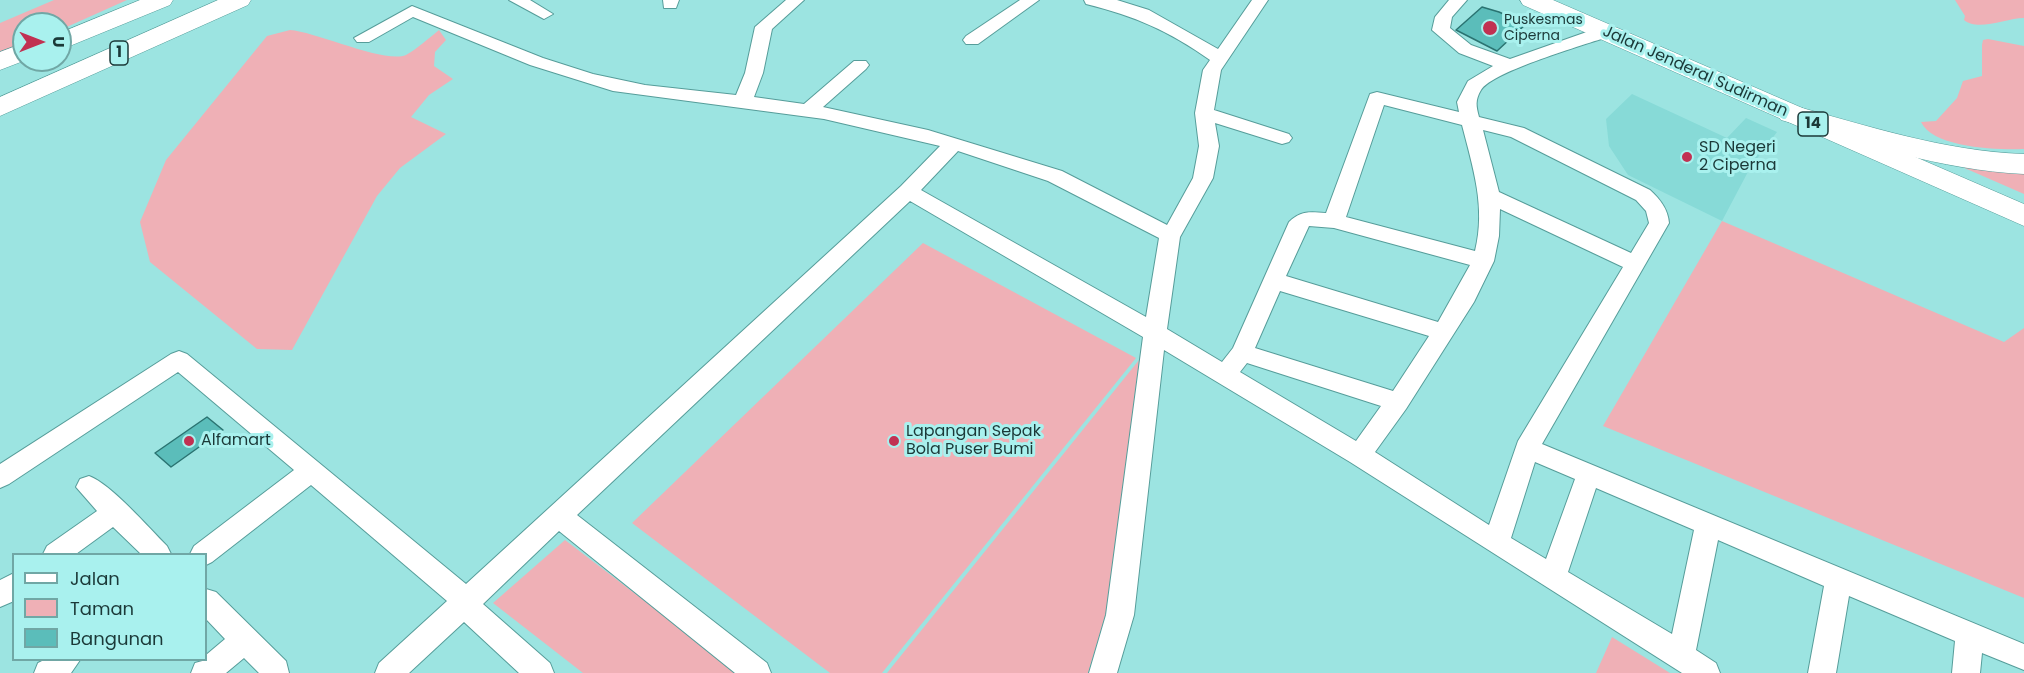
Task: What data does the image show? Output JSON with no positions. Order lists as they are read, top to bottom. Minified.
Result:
{"streets":{"highway":["1","Jalan Jenderal Sudirman","14"]},"places":["Puskesmas Ciperna","SD Negeri 2 Ciperna","Alfamart","Lapangan Sepak Bola Puser Bumi"],"legend":["Jalan","Taman","Bangunan"],"north":"right"}
